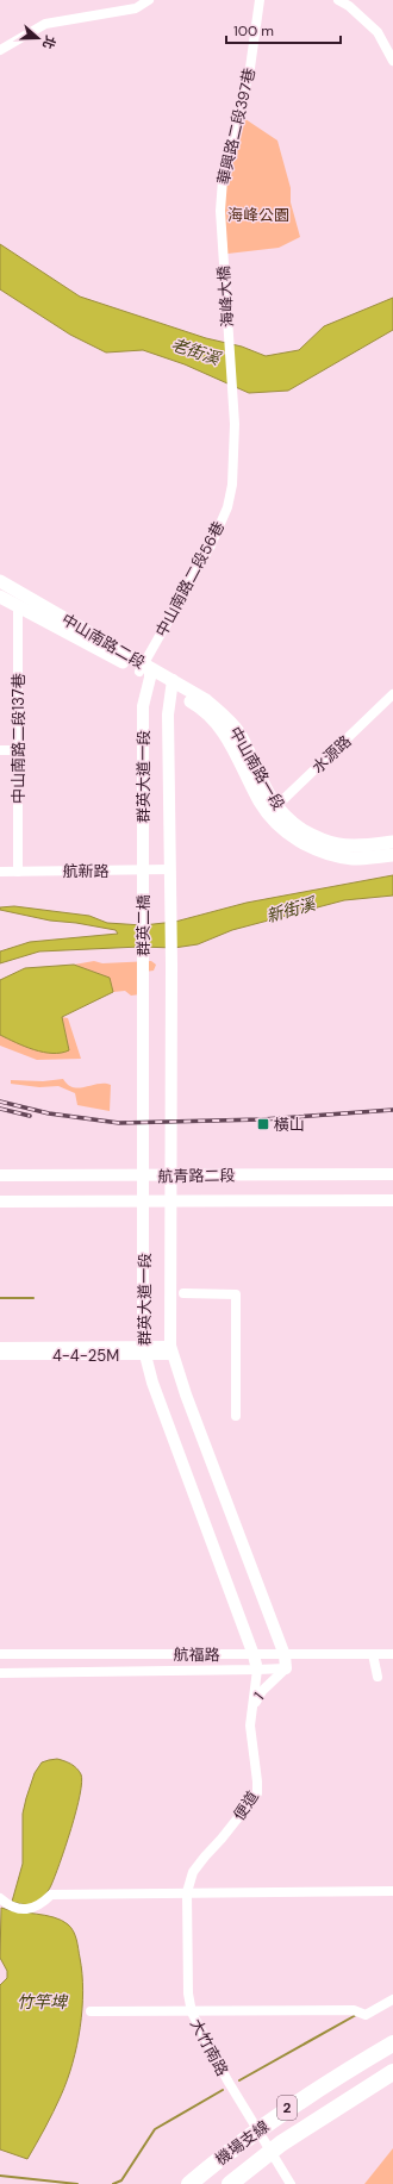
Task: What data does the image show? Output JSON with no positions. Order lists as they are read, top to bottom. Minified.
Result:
{"streets":{"highway":["2","機場支線"],"main road":["中山南路二段","中山南路一段"],"street":["華興路二段397巷","海峰大橋","中山南路二段56巷","中山南路二段137巷","水源路","群英大道一段","航新路","群英二橋","航青路二段","4-4-25M","航福路","1","便道","大竹南路"]},"crossings":[["華興路二段397巷","海峰大橋"],["海峰大橋","中山南路二段56巷"],["中山南路二段56巷","中山南路二段"],["中山南路二段56巷","群英大道一段"],["中山南路二段","中山南路二段137巷"],["中山南路二段","中山南路一段"],["中山南路二段","群英大道一段"],["中山南路二段137巷","航新路"],["水源路","中山南路一段"],["群英大道一段","航新路"],["群英大道一段","群英二橋"],["群英大道一段","航青路二段"],["群英大道一段","4-4-25M"],["群英大道一段","航福路"],["群英大道一段","1"],["航福路","1"],["1","便道"],["便道","大竹南路"]],"water":["老街溪","新街溪","竹竿埤"],"parks":["海峰公園"],"places":{"transit":["橫山"]},"scale_bar":"100 m","north":"right"}
